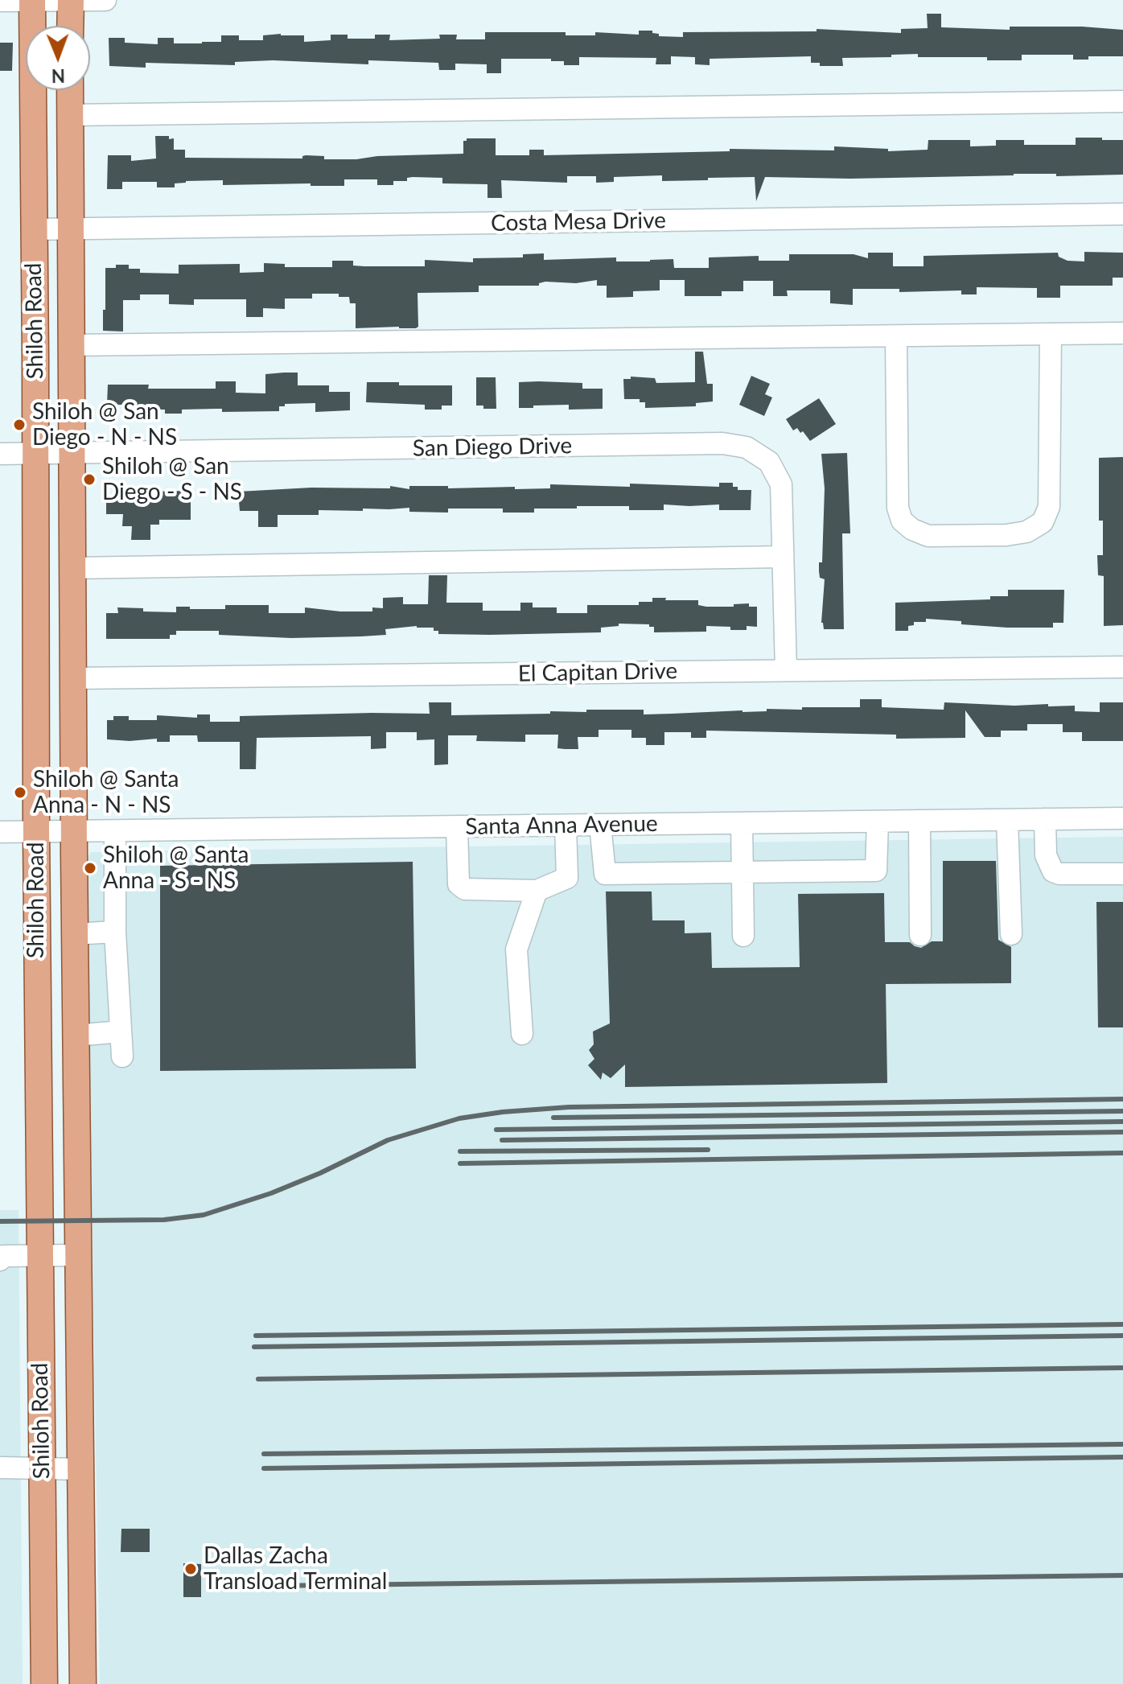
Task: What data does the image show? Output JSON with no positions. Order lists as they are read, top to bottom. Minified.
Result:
{"streets":{"main road":["Shiloh Road"],"street":["Costa Mesa Drive","San Diego Drive","El Capitan Drive","Santa Anna Avenue"]},"crossings":[["Costa Mesa Drive","Shiloh Road"],["Shiloh Road","San Diego Drive"],["Shiloh Road","El Capitan Drive"],["Shiloh Road","Santa Anna Avenue"],["San Diego Drive","El Capitan Drive"]],"places":["Shiloh @ San Diego - N - NS","Shiloh @ San Diego - S - NS","Shiloh @ Santa Anna - N - NS","Shiloh @ Santa Anna - S - NS","Dallas Zacha Transload Terminal"],"north":"bottom"}
